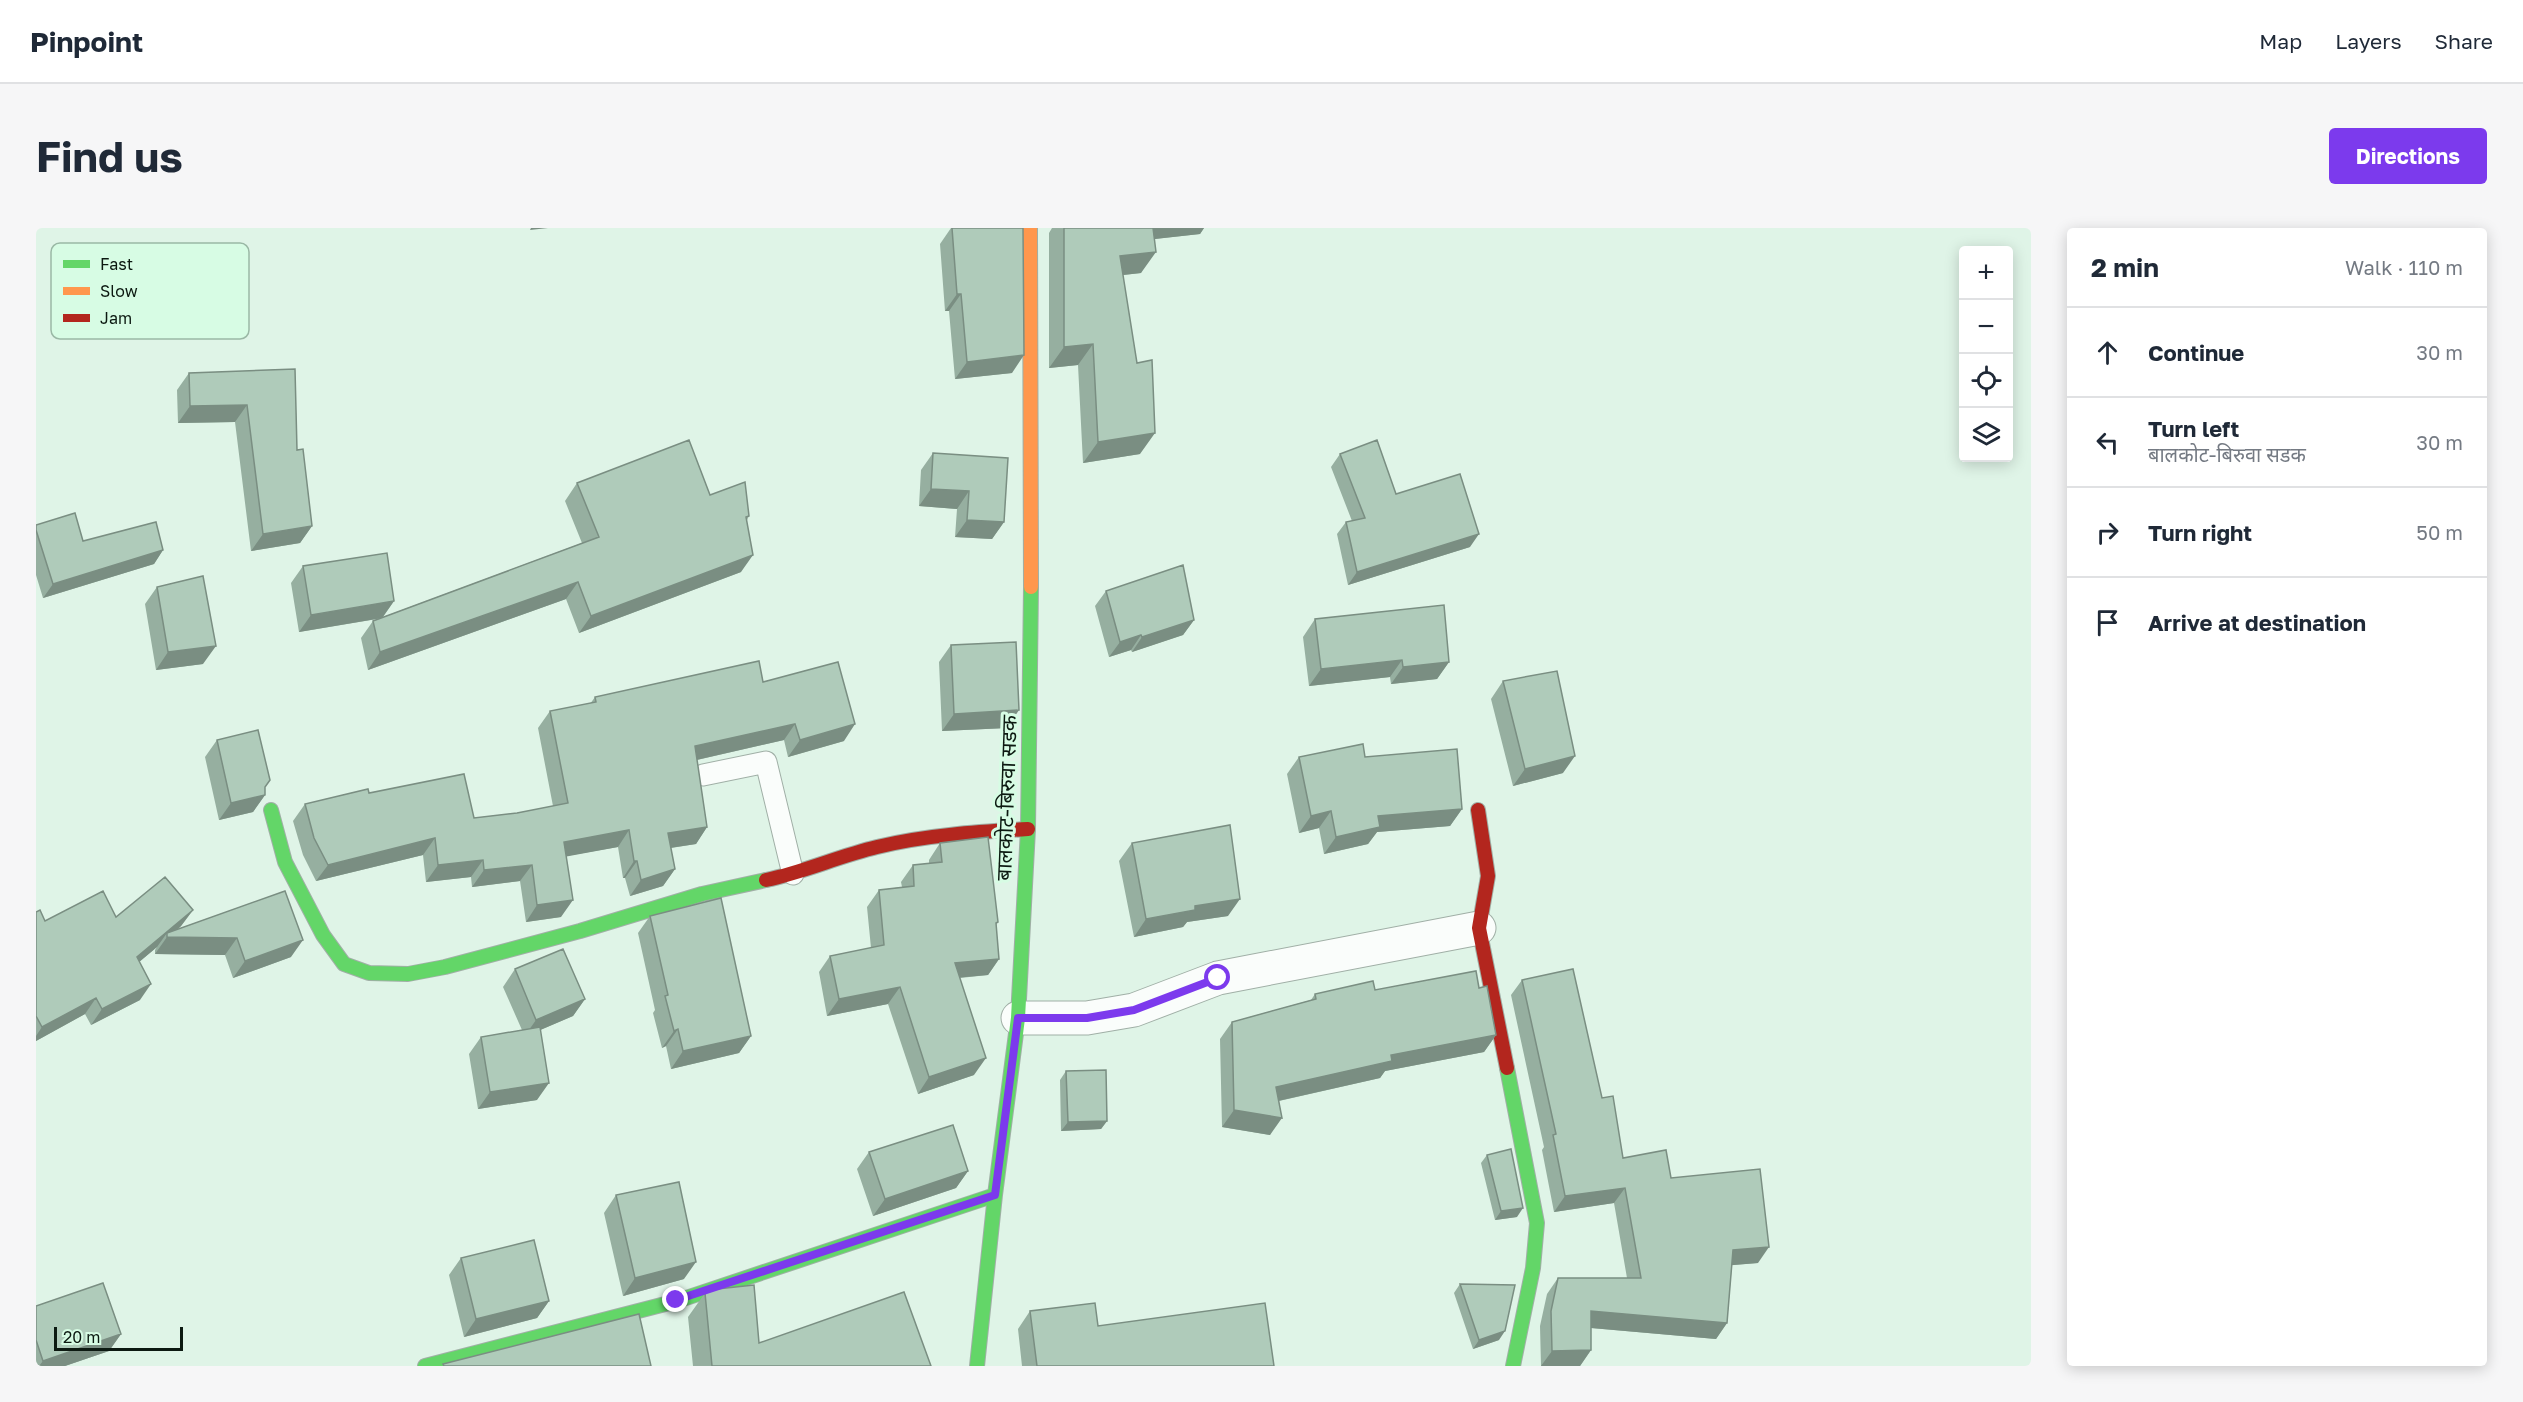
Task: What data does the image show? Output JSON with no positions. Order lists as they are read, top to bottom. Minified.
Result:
{"streets":{"street":["बालकोट-बिरुवा सडक"]},"legend":["Fast","Slow","Jam"],"scale_bar":"20 m","page":{"header":"Pinpoint","nav":["Map","Layers","Share"],"buttons":"Directions","title":"Find us","heading":["2 min","Walk · 110 m"],"map_buttons":["+","−"],"list":[["Continue","30 m"],["Turn left","बालकोट-बिरुवा सडक","30 m"],["Turn right","50 m"],"Arrive at destination"],"scale":"20 m"}}
